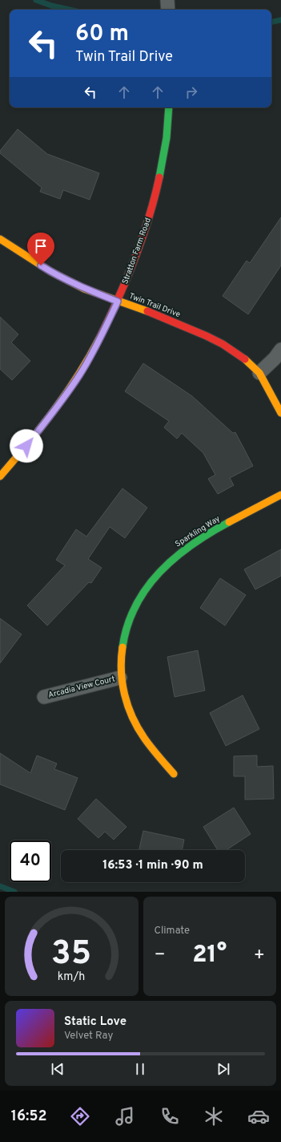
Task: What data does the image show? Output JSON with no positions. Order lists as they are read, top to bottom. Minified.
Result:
{"streets":{"street":["Stratton Farm Road","Twin Trail Drive","Sparkling Way","Arcadia View Court"]},"crossings":[["Stratton Farm Road","Twin Trail Drive"],["Sparkling Way","Arcadia View Court"]],"page":{"turn":["60 m","Twin Trail Drive"],"limit":"40","trip":"16:53 · 1 min · 90 m","tile":"Climate","heat":["−","21°","+"],"song":["Static Love","Velvet Ray"],"tabs":"16:52","gauge":["35","km/h"]}}
